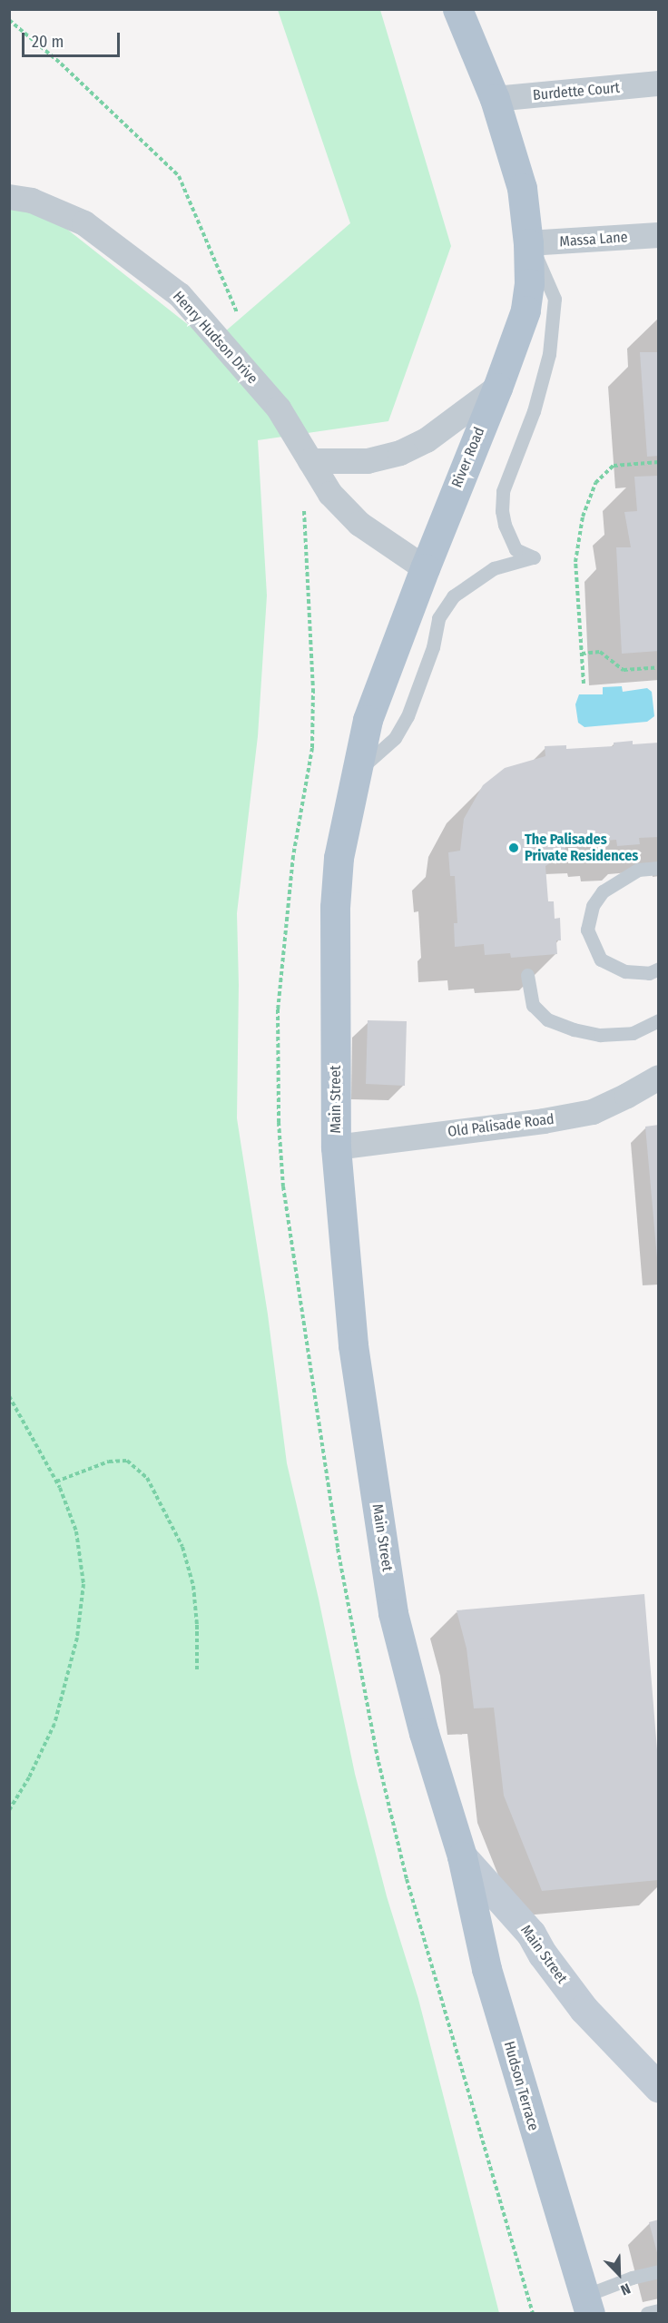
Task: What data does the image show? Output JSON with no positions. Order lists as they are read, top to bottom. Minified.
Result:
{"streets":{"main road":["River Road","Main Street","Hudson Terrace"],"street":["Burdette Court","Massa Lane","Henry Hudson Drive","Old Palisade Road"]},"crossings":[["Burdette Court","River Road"],["Massa Lane","River Road"],["Henry Hudson Drive","River Road"],["River Road","Main Street"],["Main Street","Old Palisade Road"],["Main Street","Hudson Terrace"]],"places":["The Palisades Private Residences"],"scale_bar":"20 m","north":"bottom right"}
